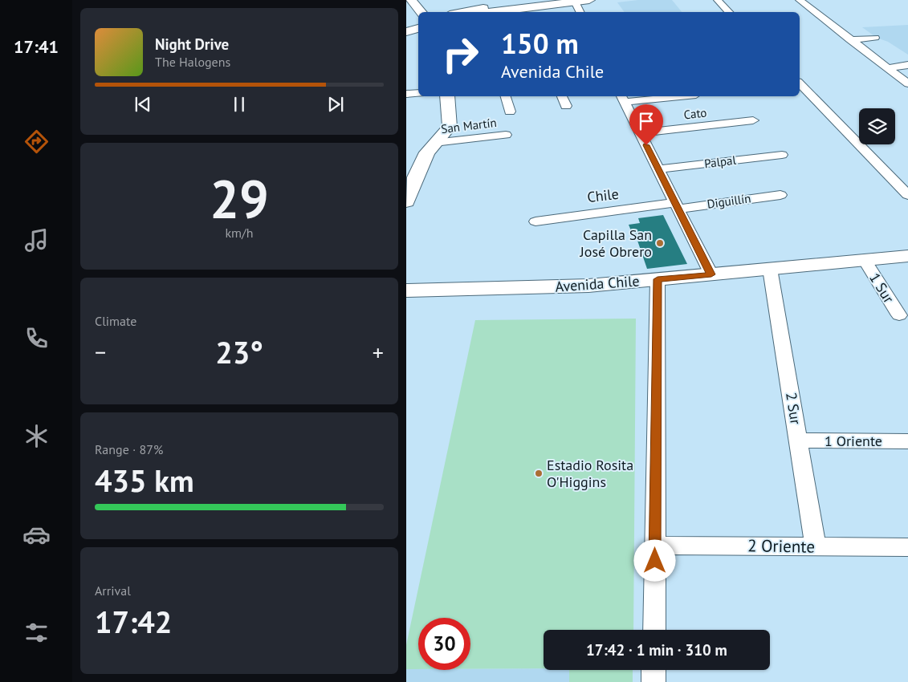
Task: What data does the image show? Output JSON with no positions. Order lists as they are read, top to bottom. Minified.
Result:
{"streets":{"street":["Cato","San Martín","Palpal","Chile","Diguillín","Avenida Chile","1 Sur","2 Sur","1 Oriente","2 Oriente"]},"crossings":[["Chile","Diguillín"],["Avenida Chile","1 Sur"],["Avenida Chile","2 Sur"],["2 Sur","1 Oriente"],["2 Sur","2 Oriente"]],"places":["Capilla San José Obrero","Estadio Rosita O'Higgins"],"page":{"tabs":"17:41","turn":["150 m","Avenida Chile"],"song":["Night Drive","The Halogens"],"tile":[["29","km/h"],"Climate",["Range · 87%","435 km"],["Arrival","17:42"]],"heat":["−","23°","+"],"limit":"30","trip":"17:42 · 1 min · 310 m"}}
